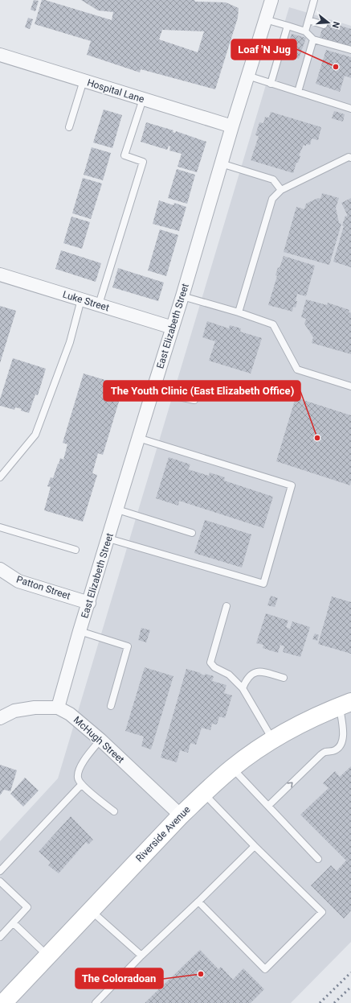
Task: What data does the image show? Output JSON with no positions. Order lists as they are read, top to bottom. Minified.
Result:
{"streets":{"main road":["Riverside Avenue"],"street":["Hospital Lane","Luke Street","East Elizabeth Street","Patton Street","McHugh Street"]},"crossings":[["Hospital Lane","East Elizabeth Street"],["Luke Street","East Elizabeth Street"],["East Elizabeth Street","Patton Street"],["East Elizabeth Street","McHugh Street"],["McHugh Street","Riverside Avenue"]],"places":["Loaf 'N Jug","The Youth Clinic (East Elizabeth Office)","The Coloradoan"],"north":"right"}
